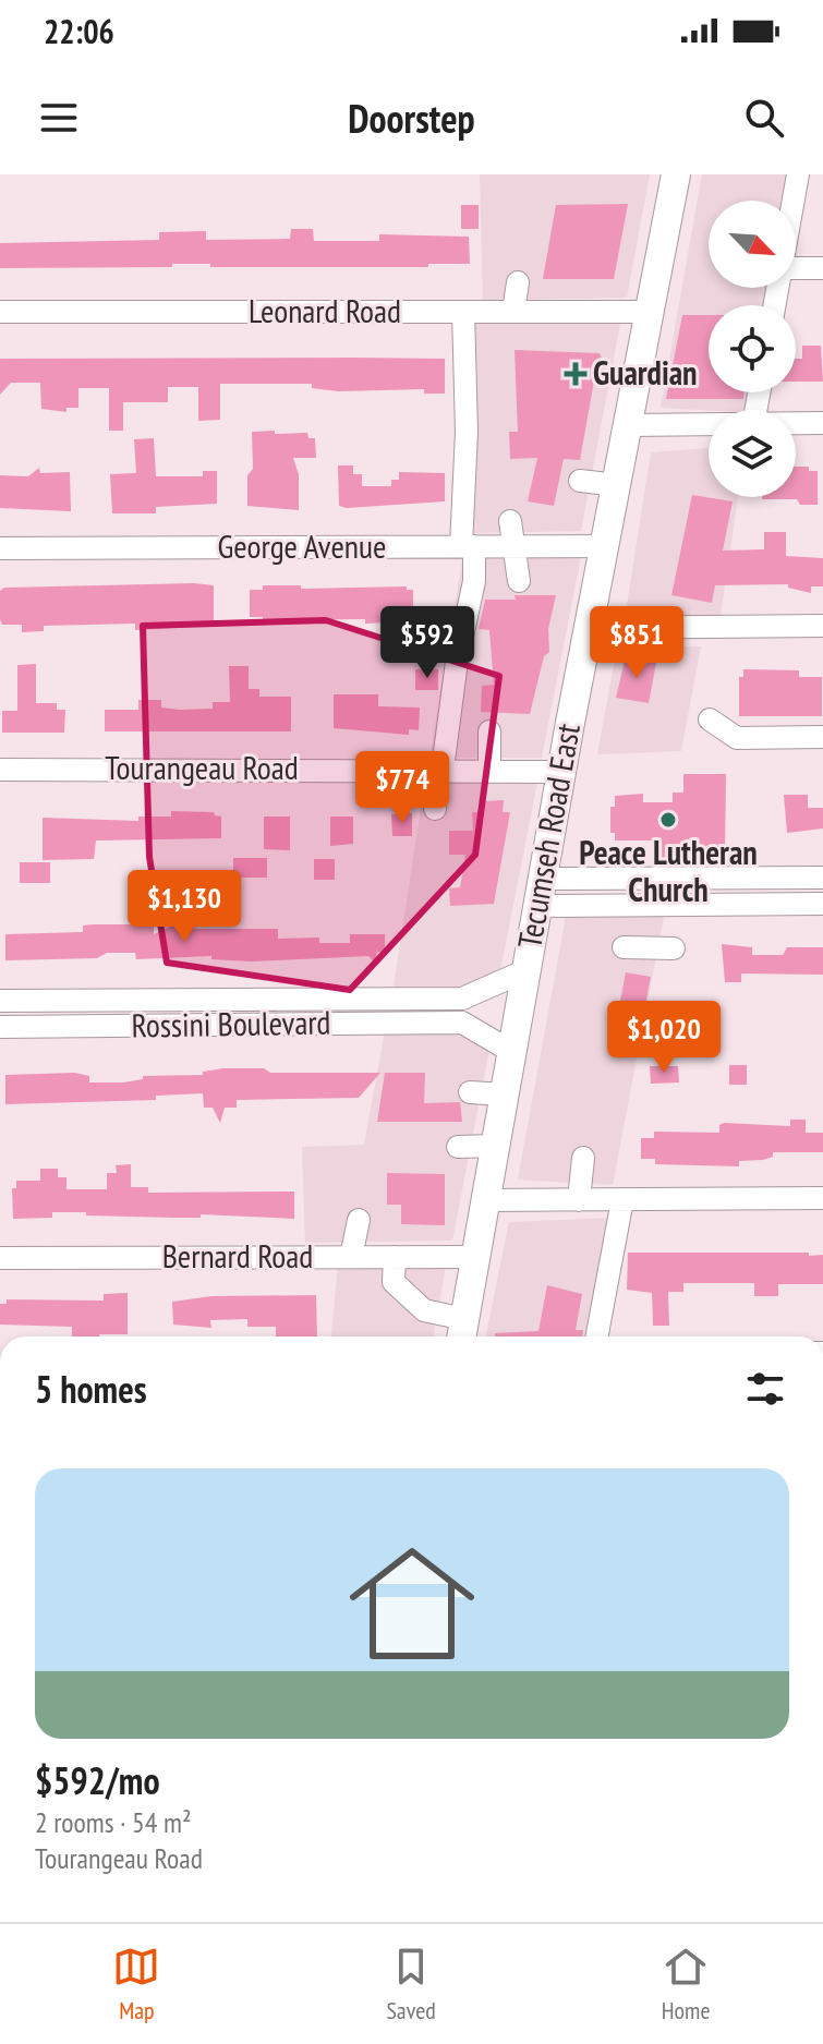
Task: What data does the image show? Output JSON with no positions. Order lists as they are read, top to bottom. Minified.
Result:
{"streets":{"main road":["Tecumseh Road East"],"street":["Leonard Road","George Avenue","Tourangeau Road","Rossini Boulevard","Bernard Road"]},"crossings":[["Leonard Road","Tecumseh Road East"],["George Avenue","Tecumseh Road East"],["Tourangeau Road","Tecumseh Road East"],["Tecumseh Road East","Rossini Boulevard"],["Tecumseh Road East","Bernard Road"]],"places":{"health":["Guardian"],"other":["Peace Lutheran Church"]},"north":"bottom right","page":{"status":"22:06","header":"Doorstep","price":["$592","$851","$774","$1,130","$1,020"],"heading":"5 homes","list":[{"name":"$592/mo","note":"2 rooms · 54 m² · Tourangeau Road"}],"tabs":["Map","Saved","Home"]}}
